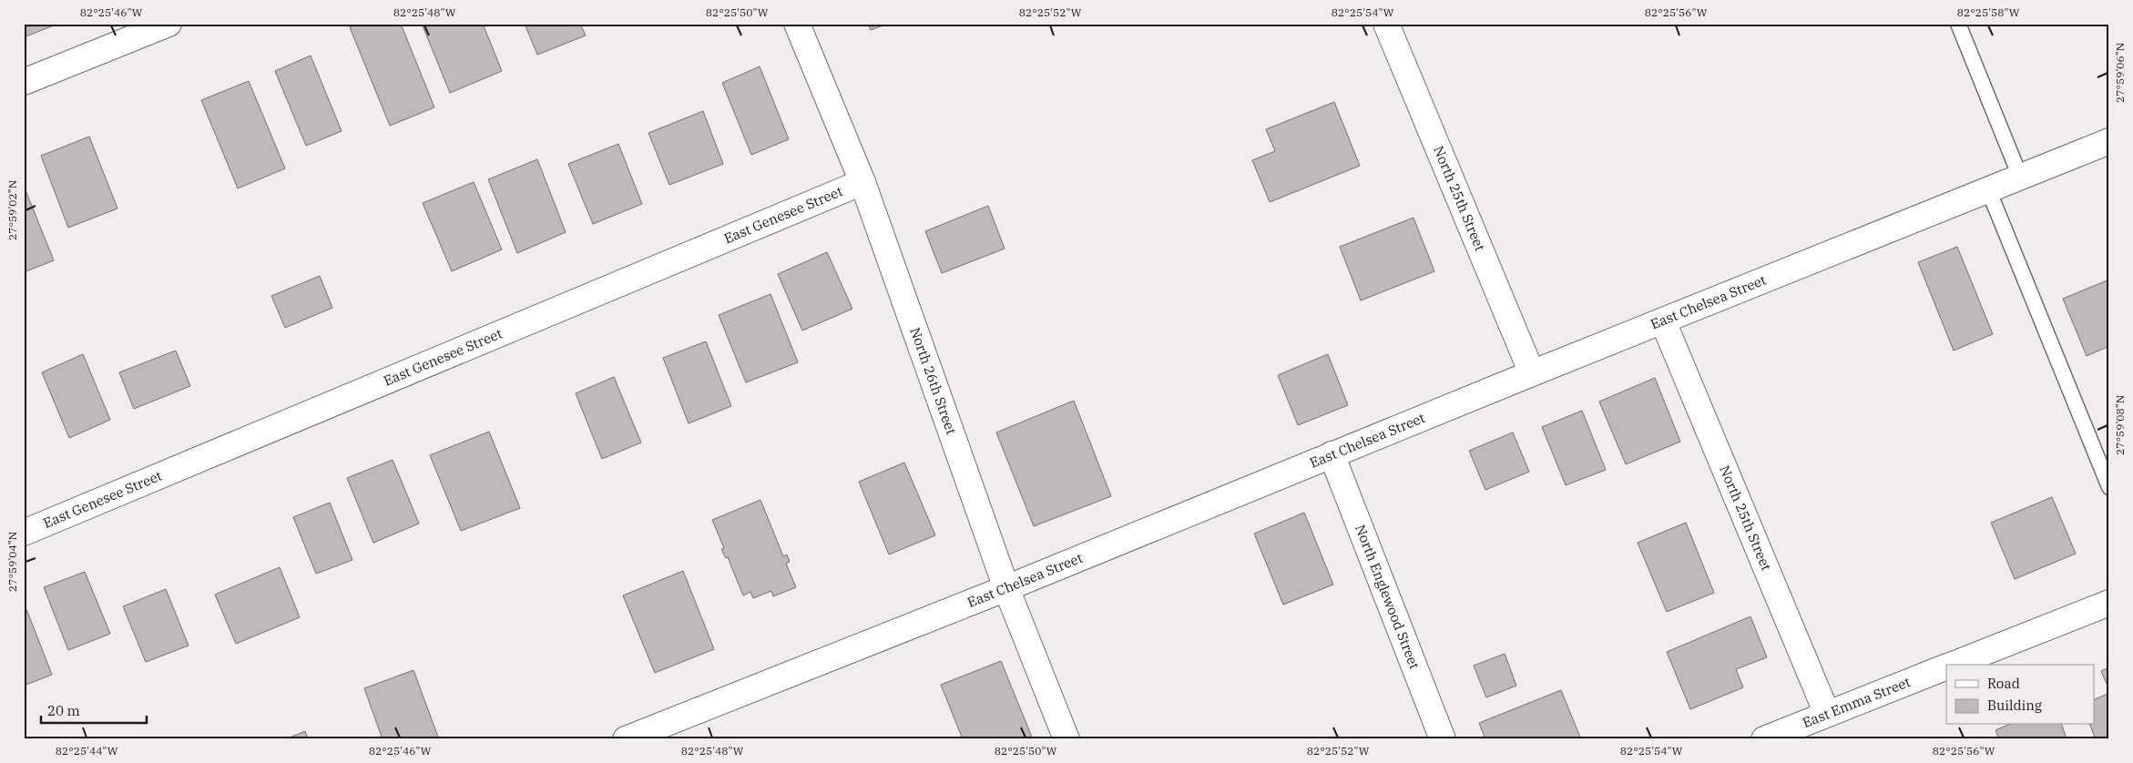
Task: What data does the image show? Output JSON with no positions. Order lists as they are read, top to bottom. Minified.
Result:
{"streets":{"street":["North 25th Street","East Genesee Street","East Chelsea Street","North 26th Street","North Englewood Street","East Emma Street"]},"crossings":[["North 25th Street","East Chelsea Street"],["North 25th Street","East Emma Street"],["East Genesee Street","North 26th Street"],["East Chelsea Street","North 26th Street"],["East Chelsea Street","North Englewood Street"]],"legend":["Road","Building"],"scale_bar":"20 m","coordinates":["82°25'46\"W","82°25'48\"W","82°25'50\"W","82°25'52\"W","82°25'54\"W","82°25'56\"W","82°25'58\"W","27°59'06\"N","27°59'02\"N","27°59'08\"N","27°59'04\"N","82°25'44\"W"]}
